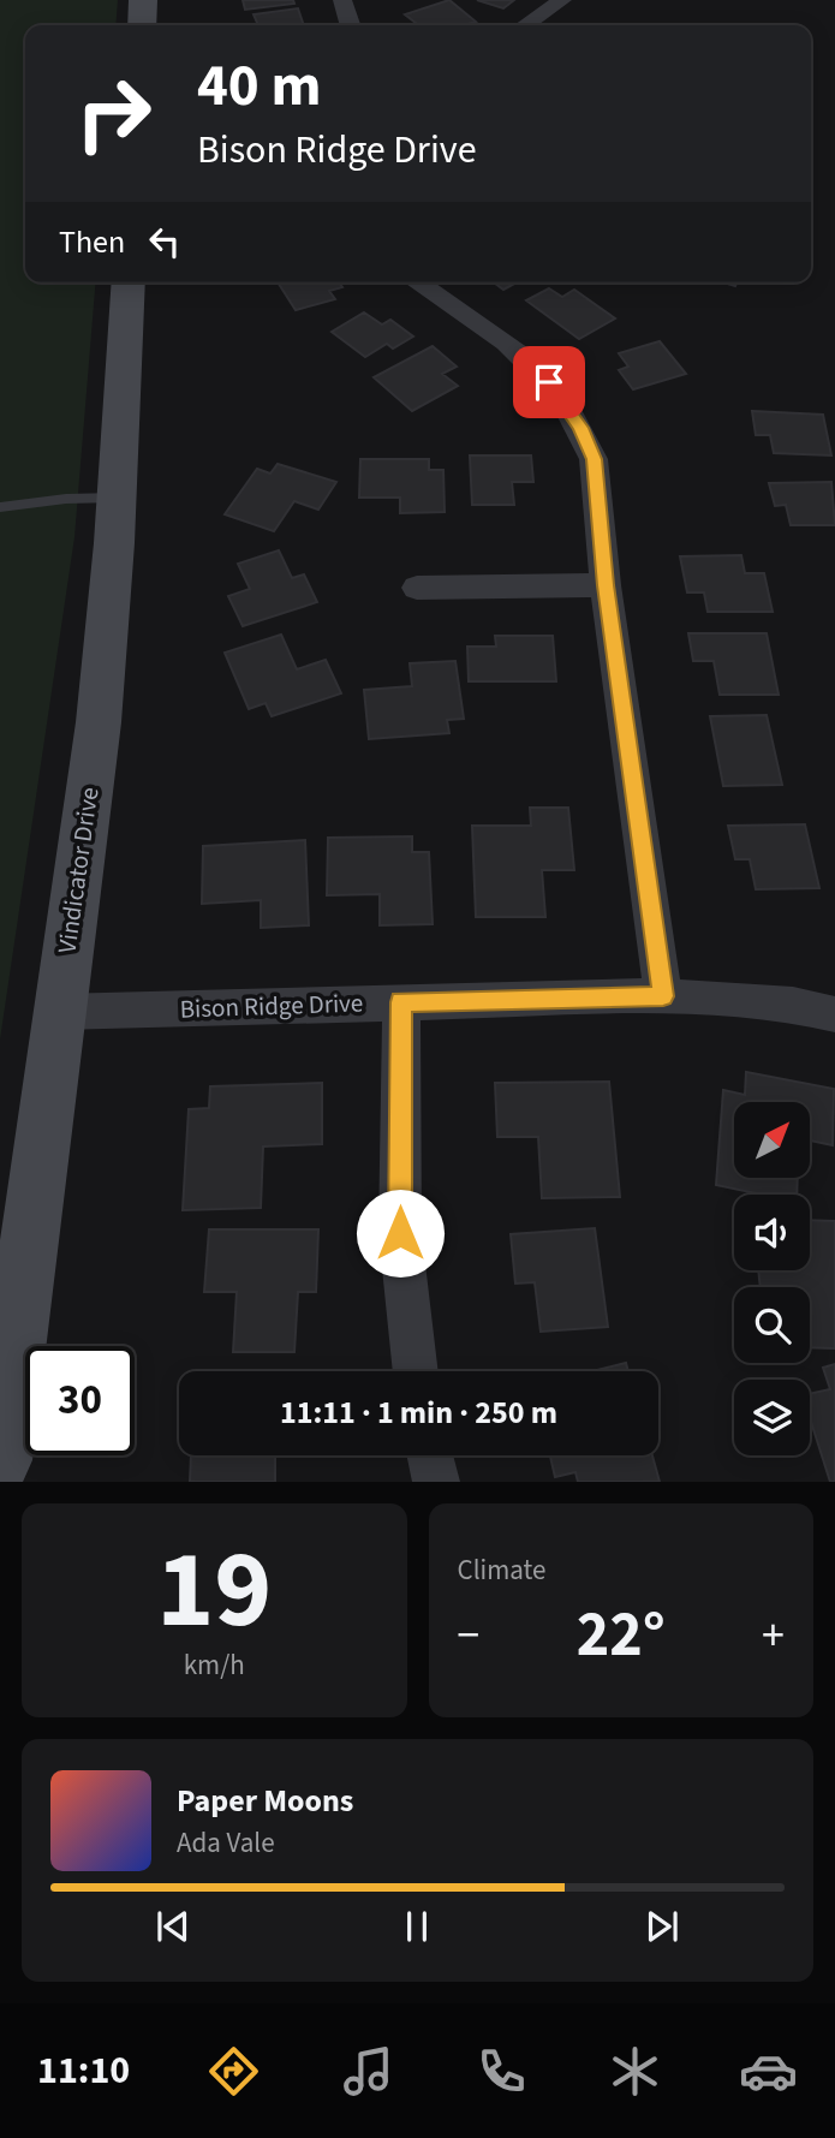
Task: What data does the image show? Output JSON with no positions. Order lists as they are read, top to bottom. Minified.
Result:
{"streets":{"main road":["Vindicator Drive"],"street":["Bison Ridge Drive"]},"crossings":[["Vindicator Drive","Bison Ridge Drive"]],"north":"top right","page":{"turn":["40 m","Bison Ridge Drive"],"then":"Then","limit":"30","trip":"11:11 · 1 min · 250 m","tile":[["19","km/h"],"Climate"],"heat":["−","22°","+"],"song":["Paper Moons","Ada Vale"],"tabs":"11:10"}}
